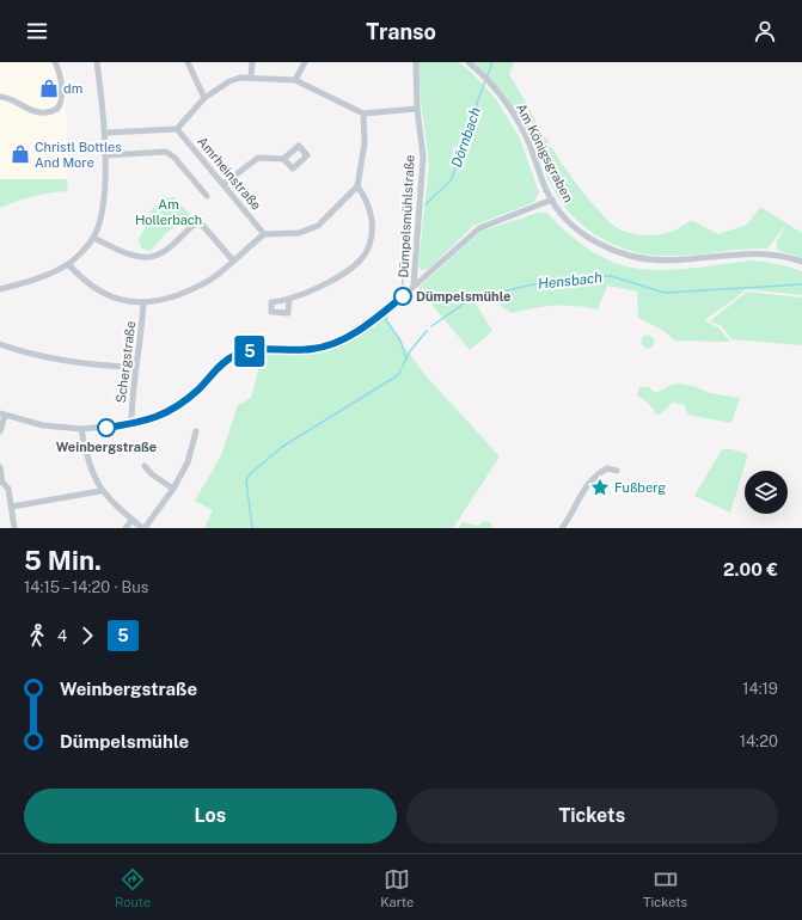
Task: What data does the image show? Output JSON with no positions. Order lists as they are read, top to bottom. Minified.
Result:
{"streets":{"street":["Am Königsgraben","Amrheinstraße","Dümpelsmühlstraße","Schergstraße"]},"water":["Dörnbach","Hensbach"],"parks":["Am Hollerbach"],"places":{"shop":["dm","Christl Bottles And More"],"other":["Dümpelsmühle","Weinbergstraße"],"place":["Fußberg"]},"lines":["bus line 5"],"page":{"header":"Transo","on_map":"5","heading":["5 Min.","14:15 – 14:20 · Bus","2.00 €"],"legs":["4","5"],"list":[{"name":"Weinbergstraße","value":"14:19"},{"name":"Dümpelsmühle","value":"14:20"}],"buttons":["Los","Tickets"],"tabs":["Route","Karte","Tickets"]}}
